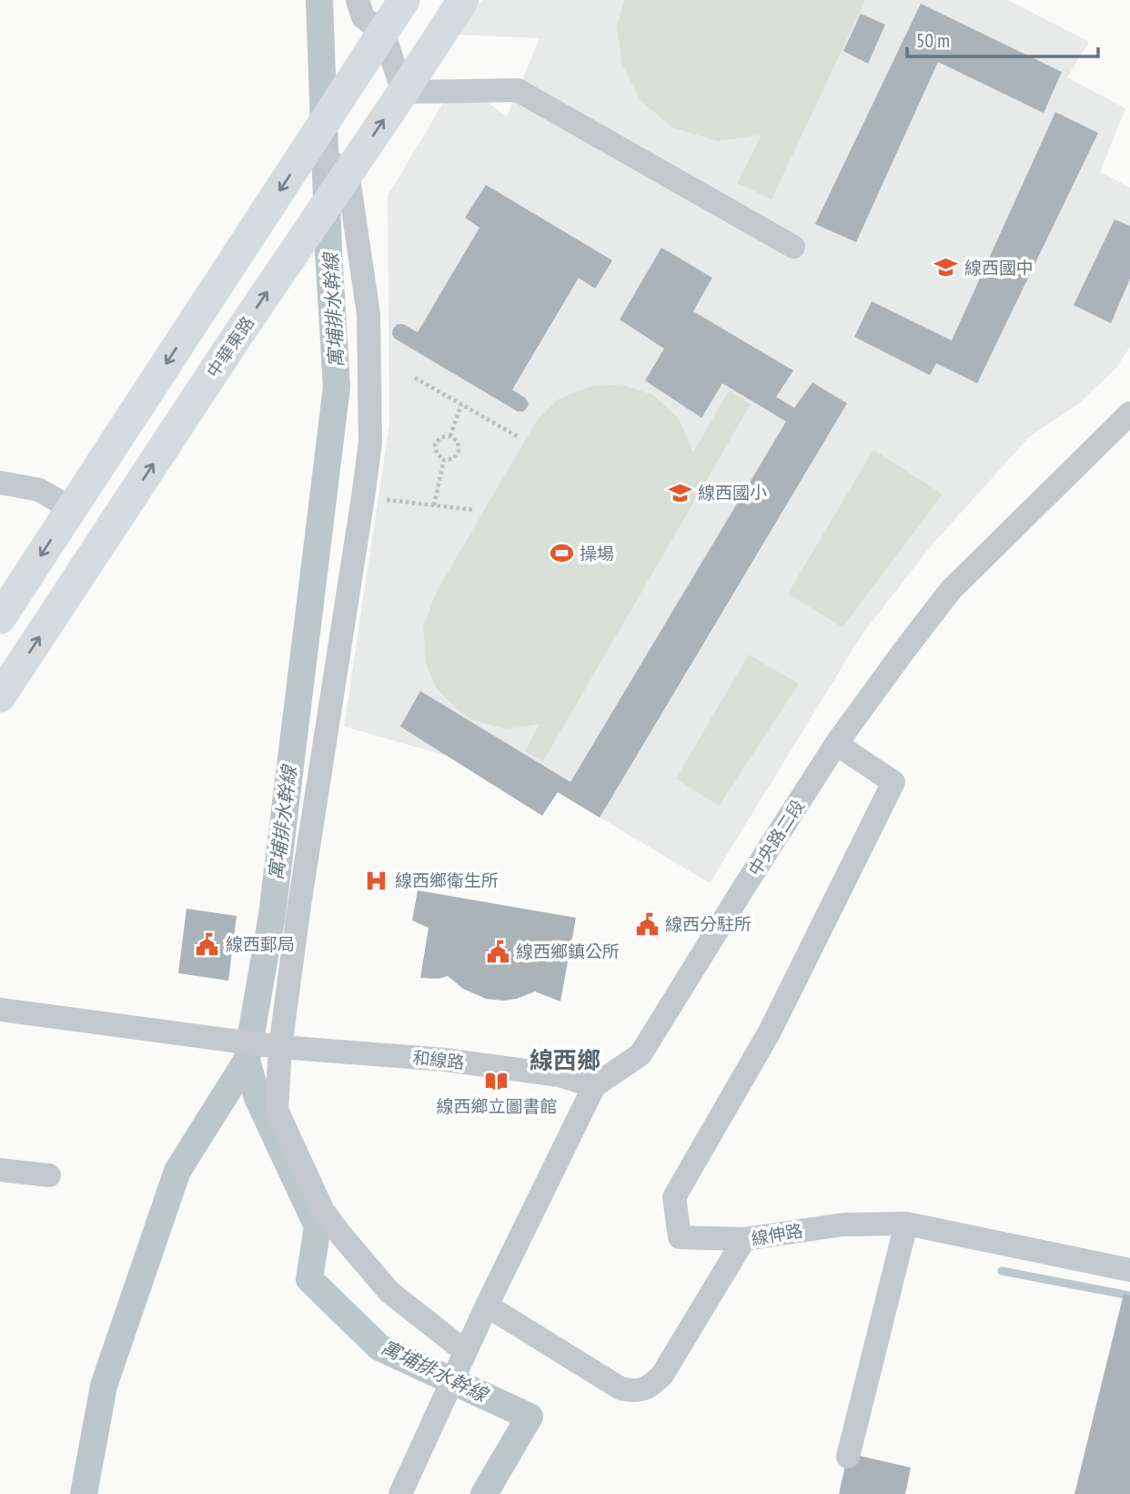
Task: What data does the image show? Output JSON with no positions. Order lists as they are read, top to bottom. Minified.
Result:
{"streets":{"main road":["中華東路"],"street":["中央路二段","和線路","線伸路"]},"crossings":[["中央路二段","和線路"],["中央路二段","線伸路"]],"districts":["線西鄉"],"water":["寓埔排水幹線"],"places":{"school or university":["線西國中","線西國小"],"sports":["操場"],"hospital":["線西鄉衛生所"],"public building":["線西分駐所","線西郵局","線西鄉鎮公所"],"library":["線西鄉立圖書館"]},"scale_bar":"50 m"}
